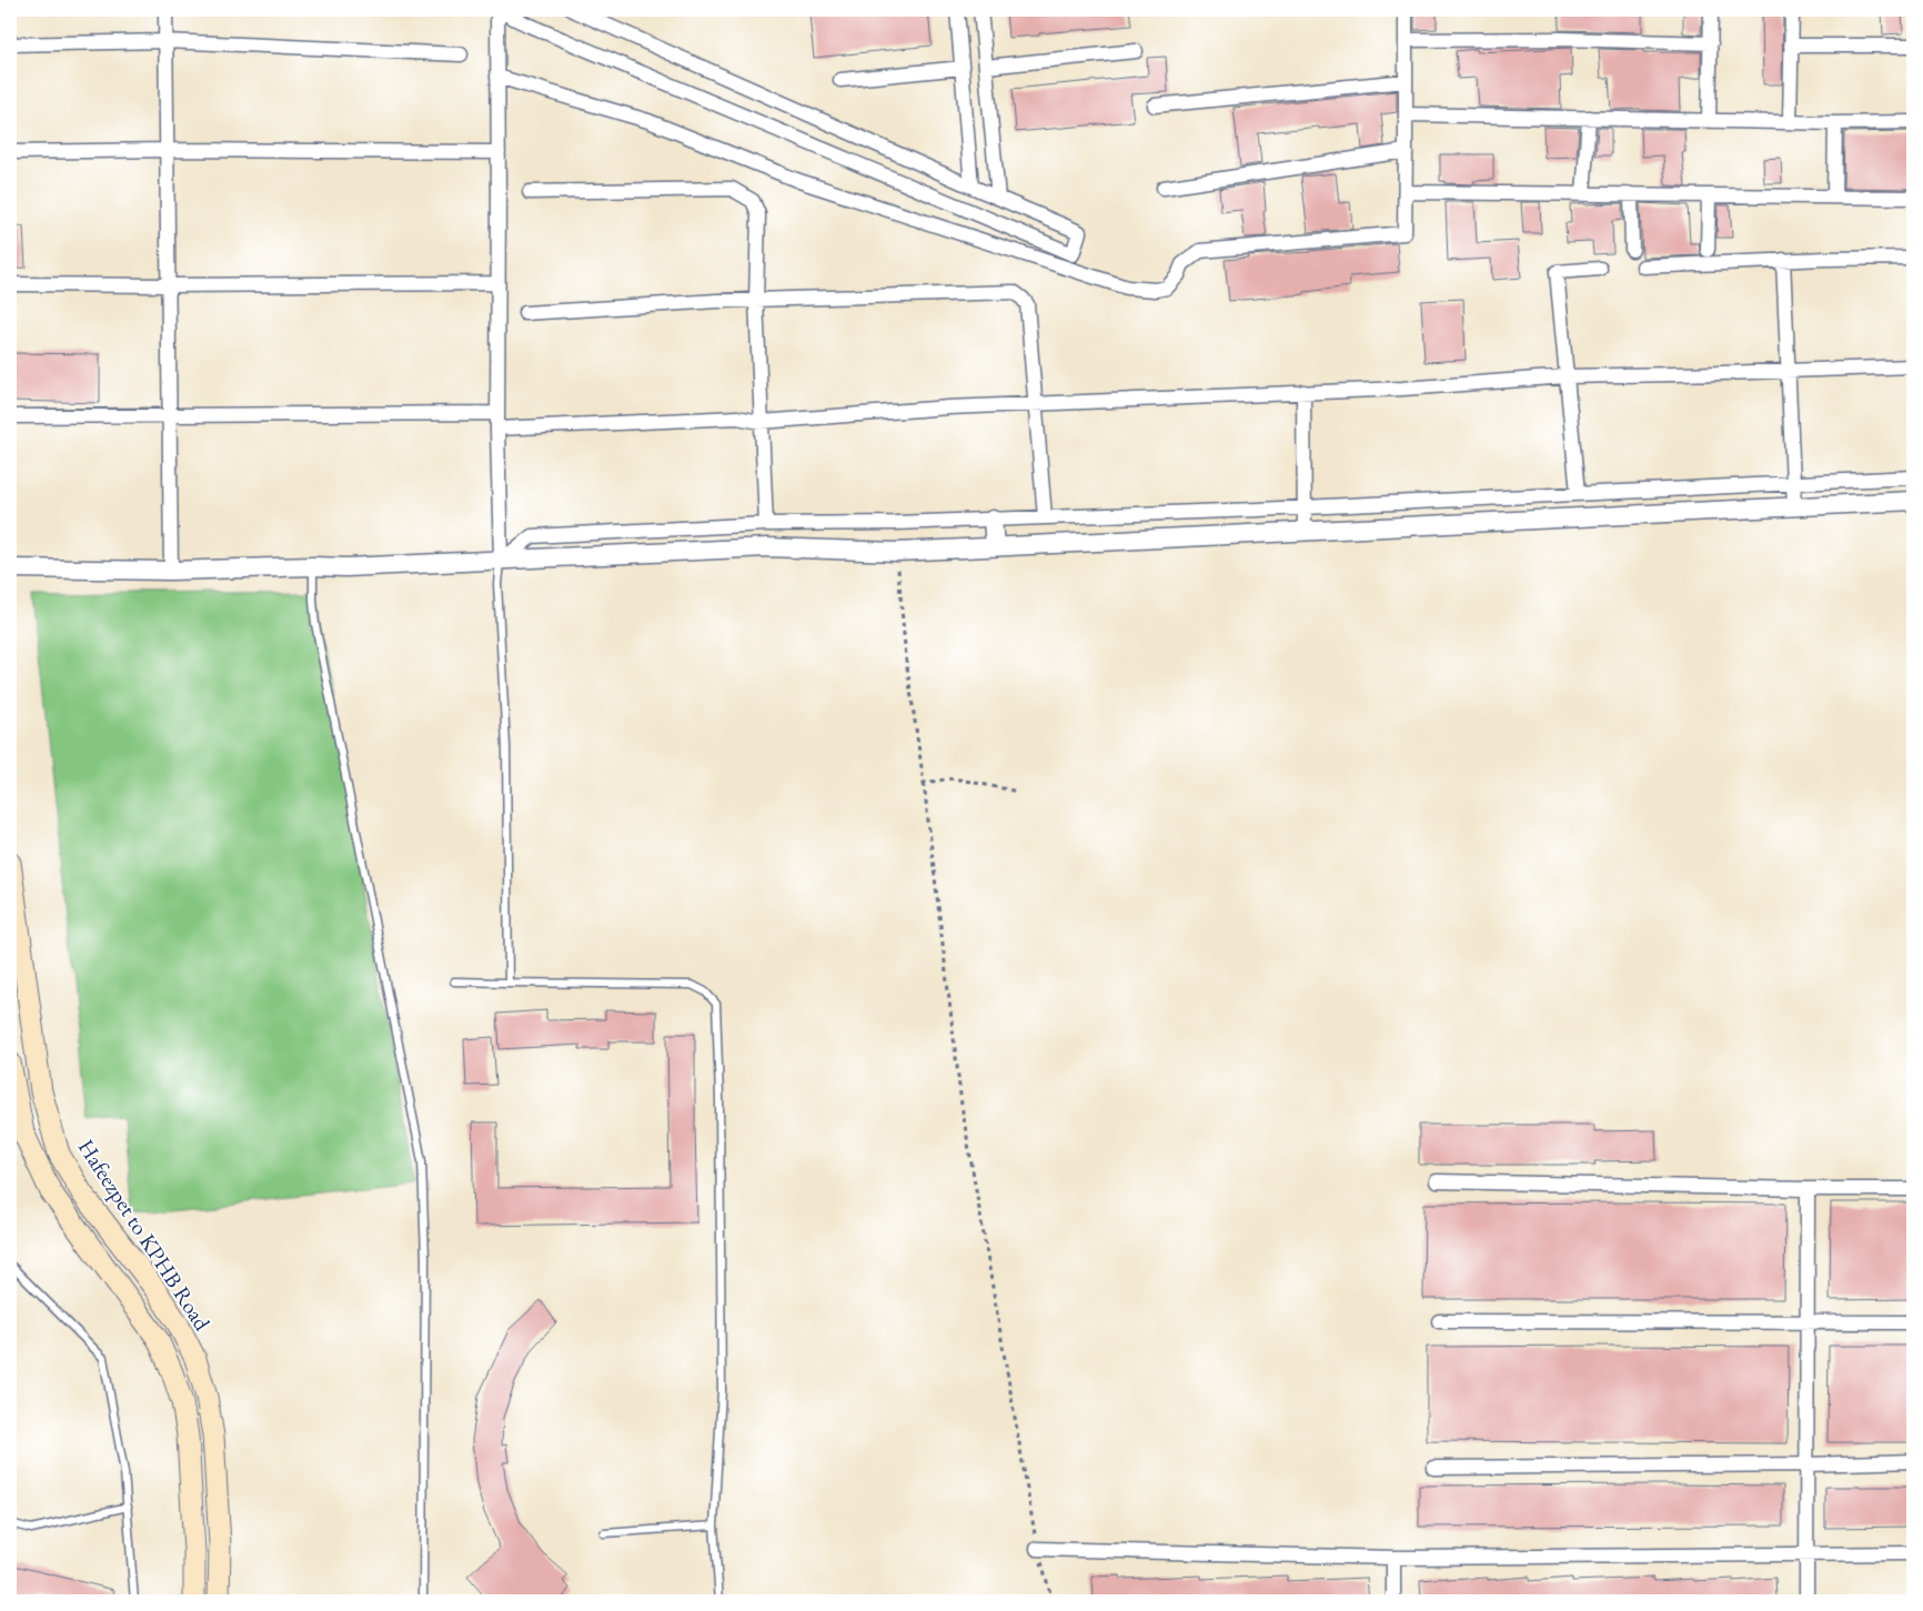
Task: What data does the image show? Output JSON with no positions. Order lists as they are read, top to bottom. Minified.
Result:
{"streets":{"main road":["Hafeezpet to KPHB Road"]}}
